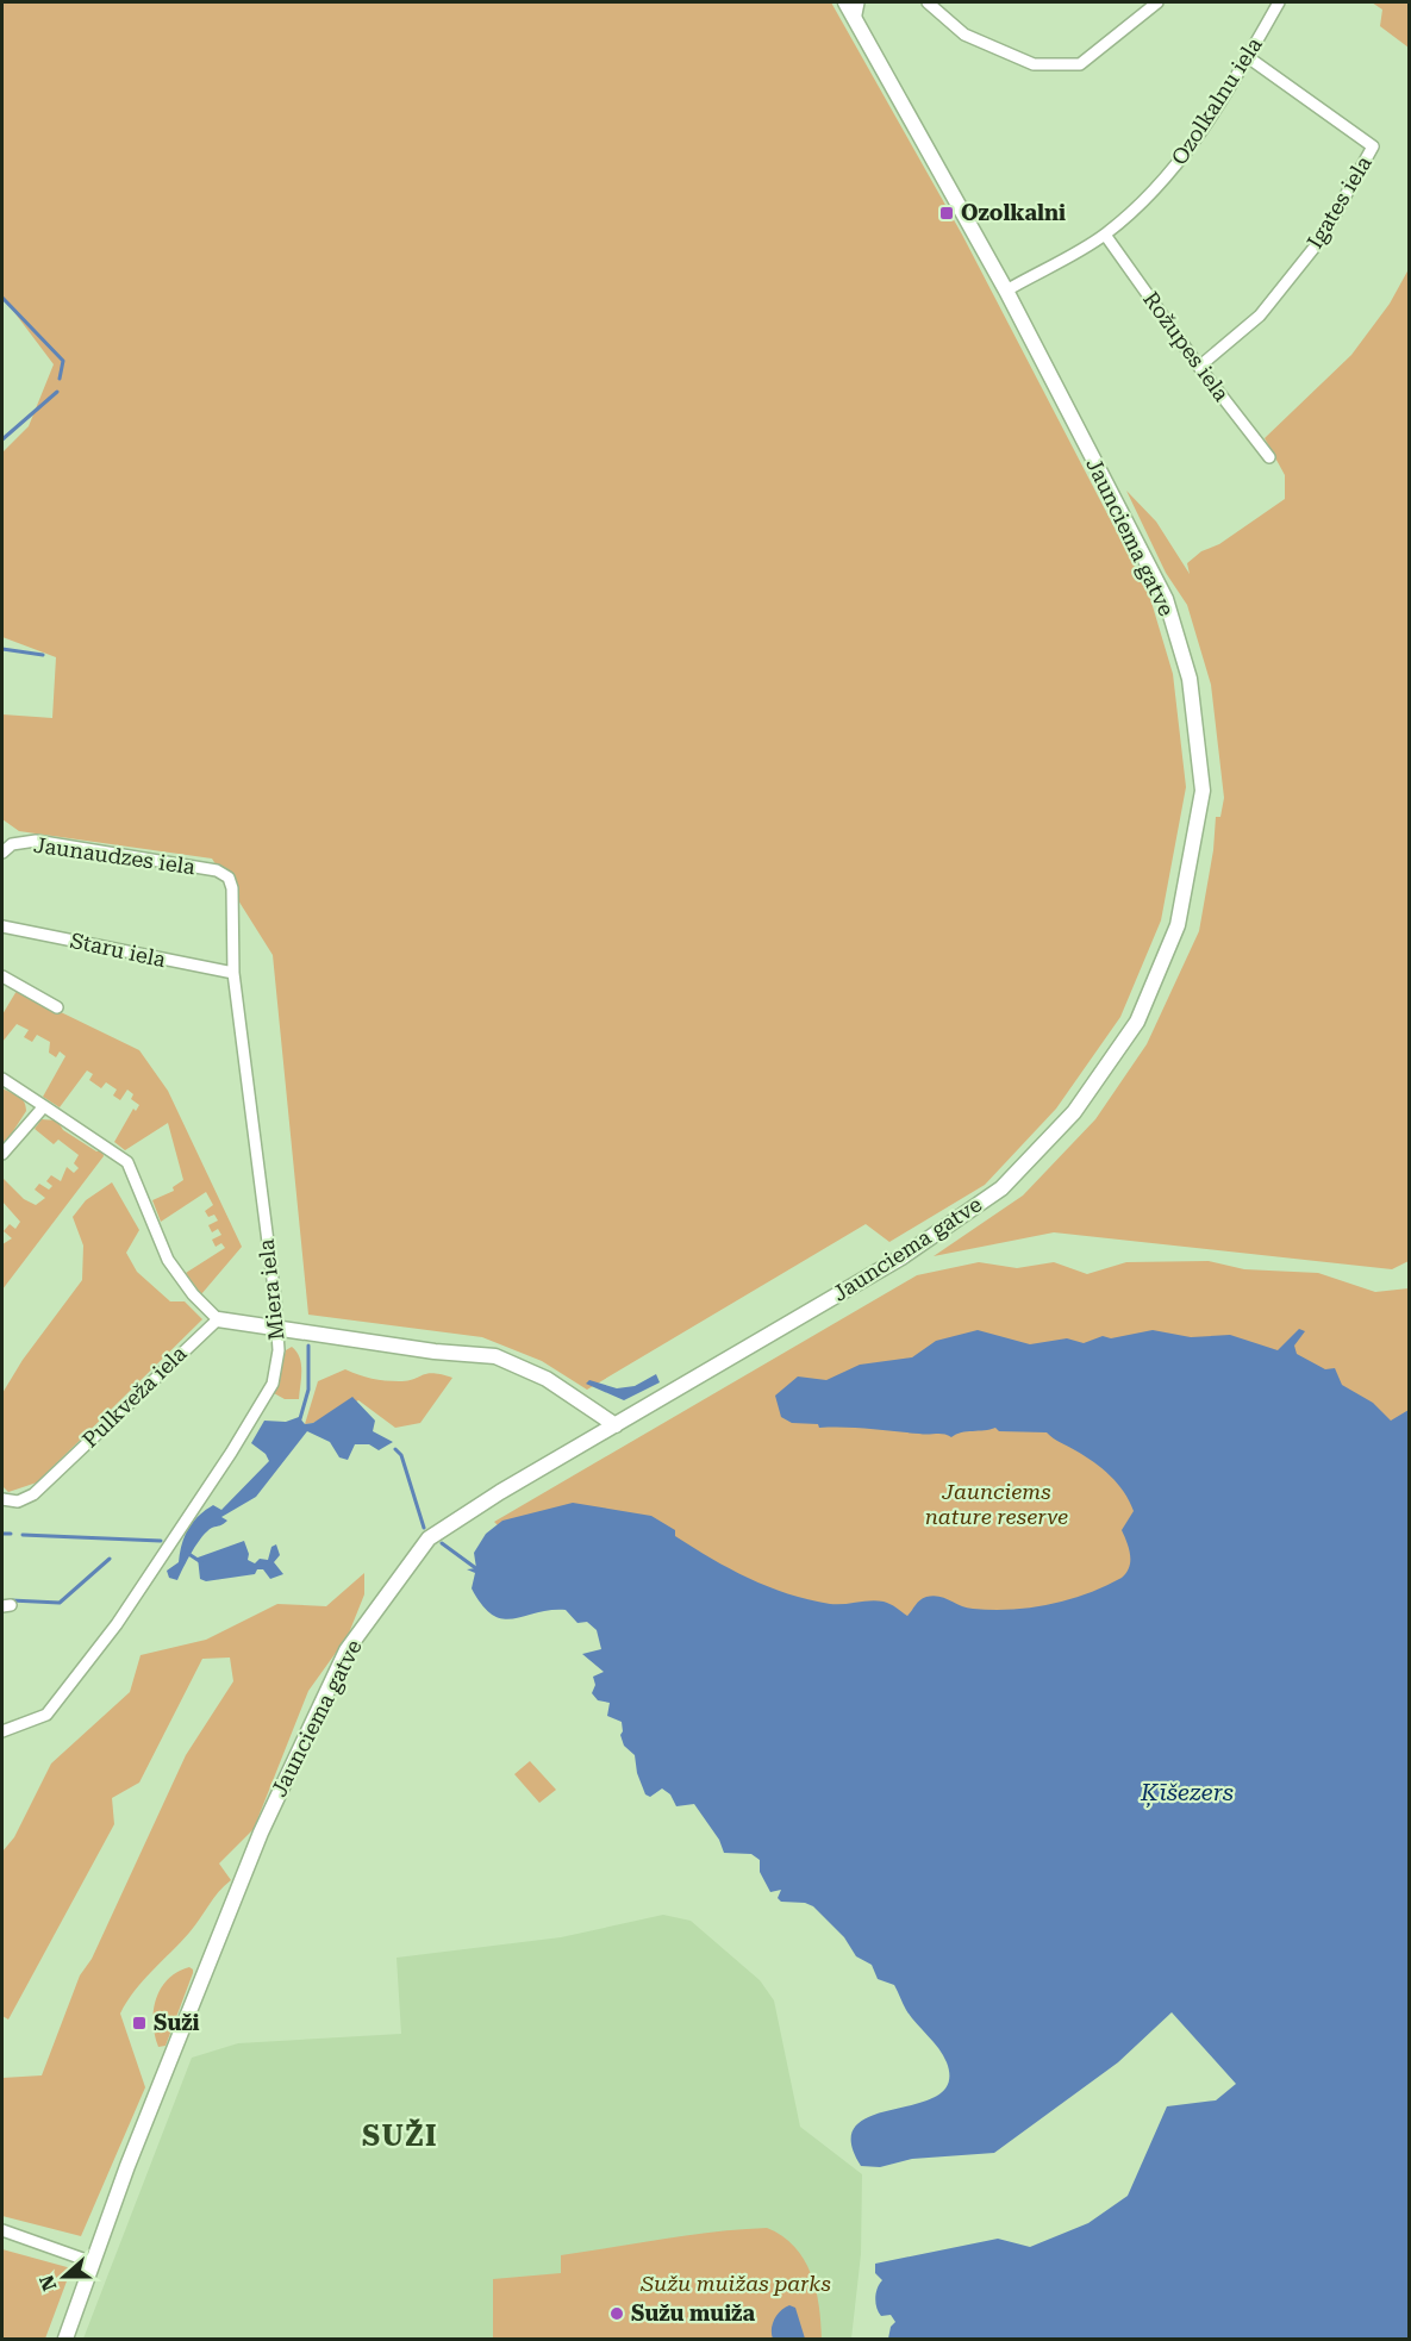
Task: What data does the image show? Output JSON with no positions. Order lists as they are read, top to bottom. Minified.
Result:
{"streets":{"main road":["Jaunciema gatve"],"street":["Ozolkalnu iela","Igates iela","Rožupes iela","Jaunaudzes iela","Staru iela","Miera iela","Pulkveža iela"]},"crossings":[["Ozolkalnu iela","Igates iela"],["Ozolkalnu iela","Rožupes iela"],["Ozolkalnu iela","Jaunciema gatve"],["Igates iela","Rožupes iela"],["Jaunaudzes iela","Miera iela"],["Staru iela","Miera iela"]],"districts":["SUŽI"],"water":["Ķīšezers"],"parks":["Jaunciems nature reserve","Sužu muižas parks"],"places":{"transit":["Ozolkalni","Suži"],"other":["Sužu muiža"]},"north":"left"}
